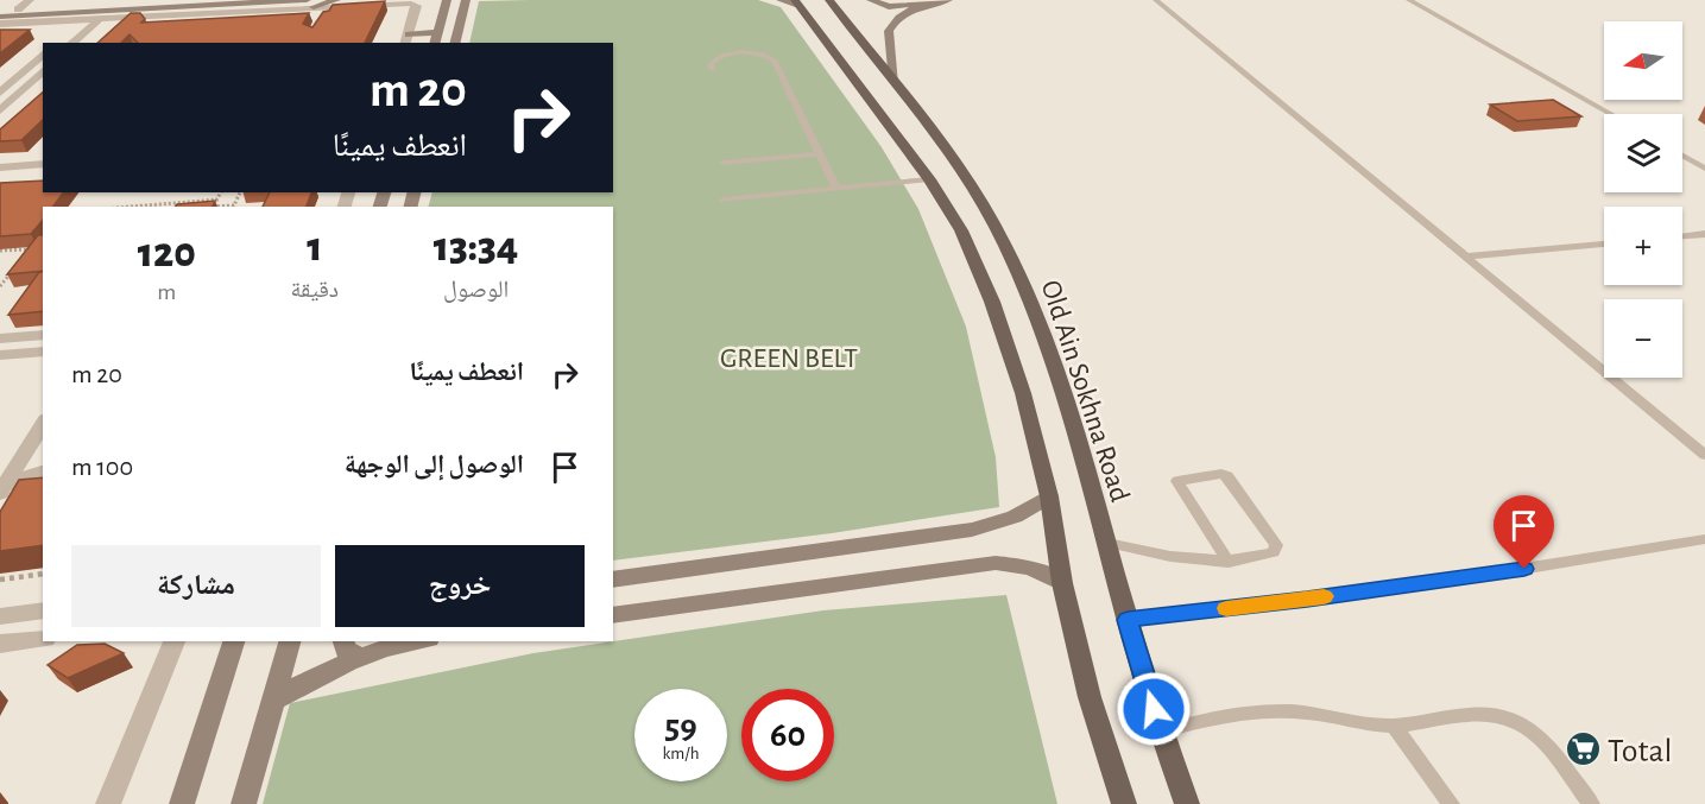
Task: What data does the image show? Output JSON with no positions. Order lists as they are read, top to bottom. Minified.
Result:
{"streets":{"main road":["Old Ain Sokhna Road"]},"parks":["GREEN BELT"],"places":{"supermarket":["Total"]},"north":"left","page":{"map_buttons":["+","−"],"turn":["20 m","انعطف يمينًا"],"eta":["13:34","الوصول","1","دقيقة","120","m"],"list":[{"name":"انعطف يمينًا","value":"20 m"},{"name":"الوصول إلى الوجهة","value":"100 m"}],"buttons":["خروج","مشاركة"],"speed":"59 km/h","limit":"60"}}
